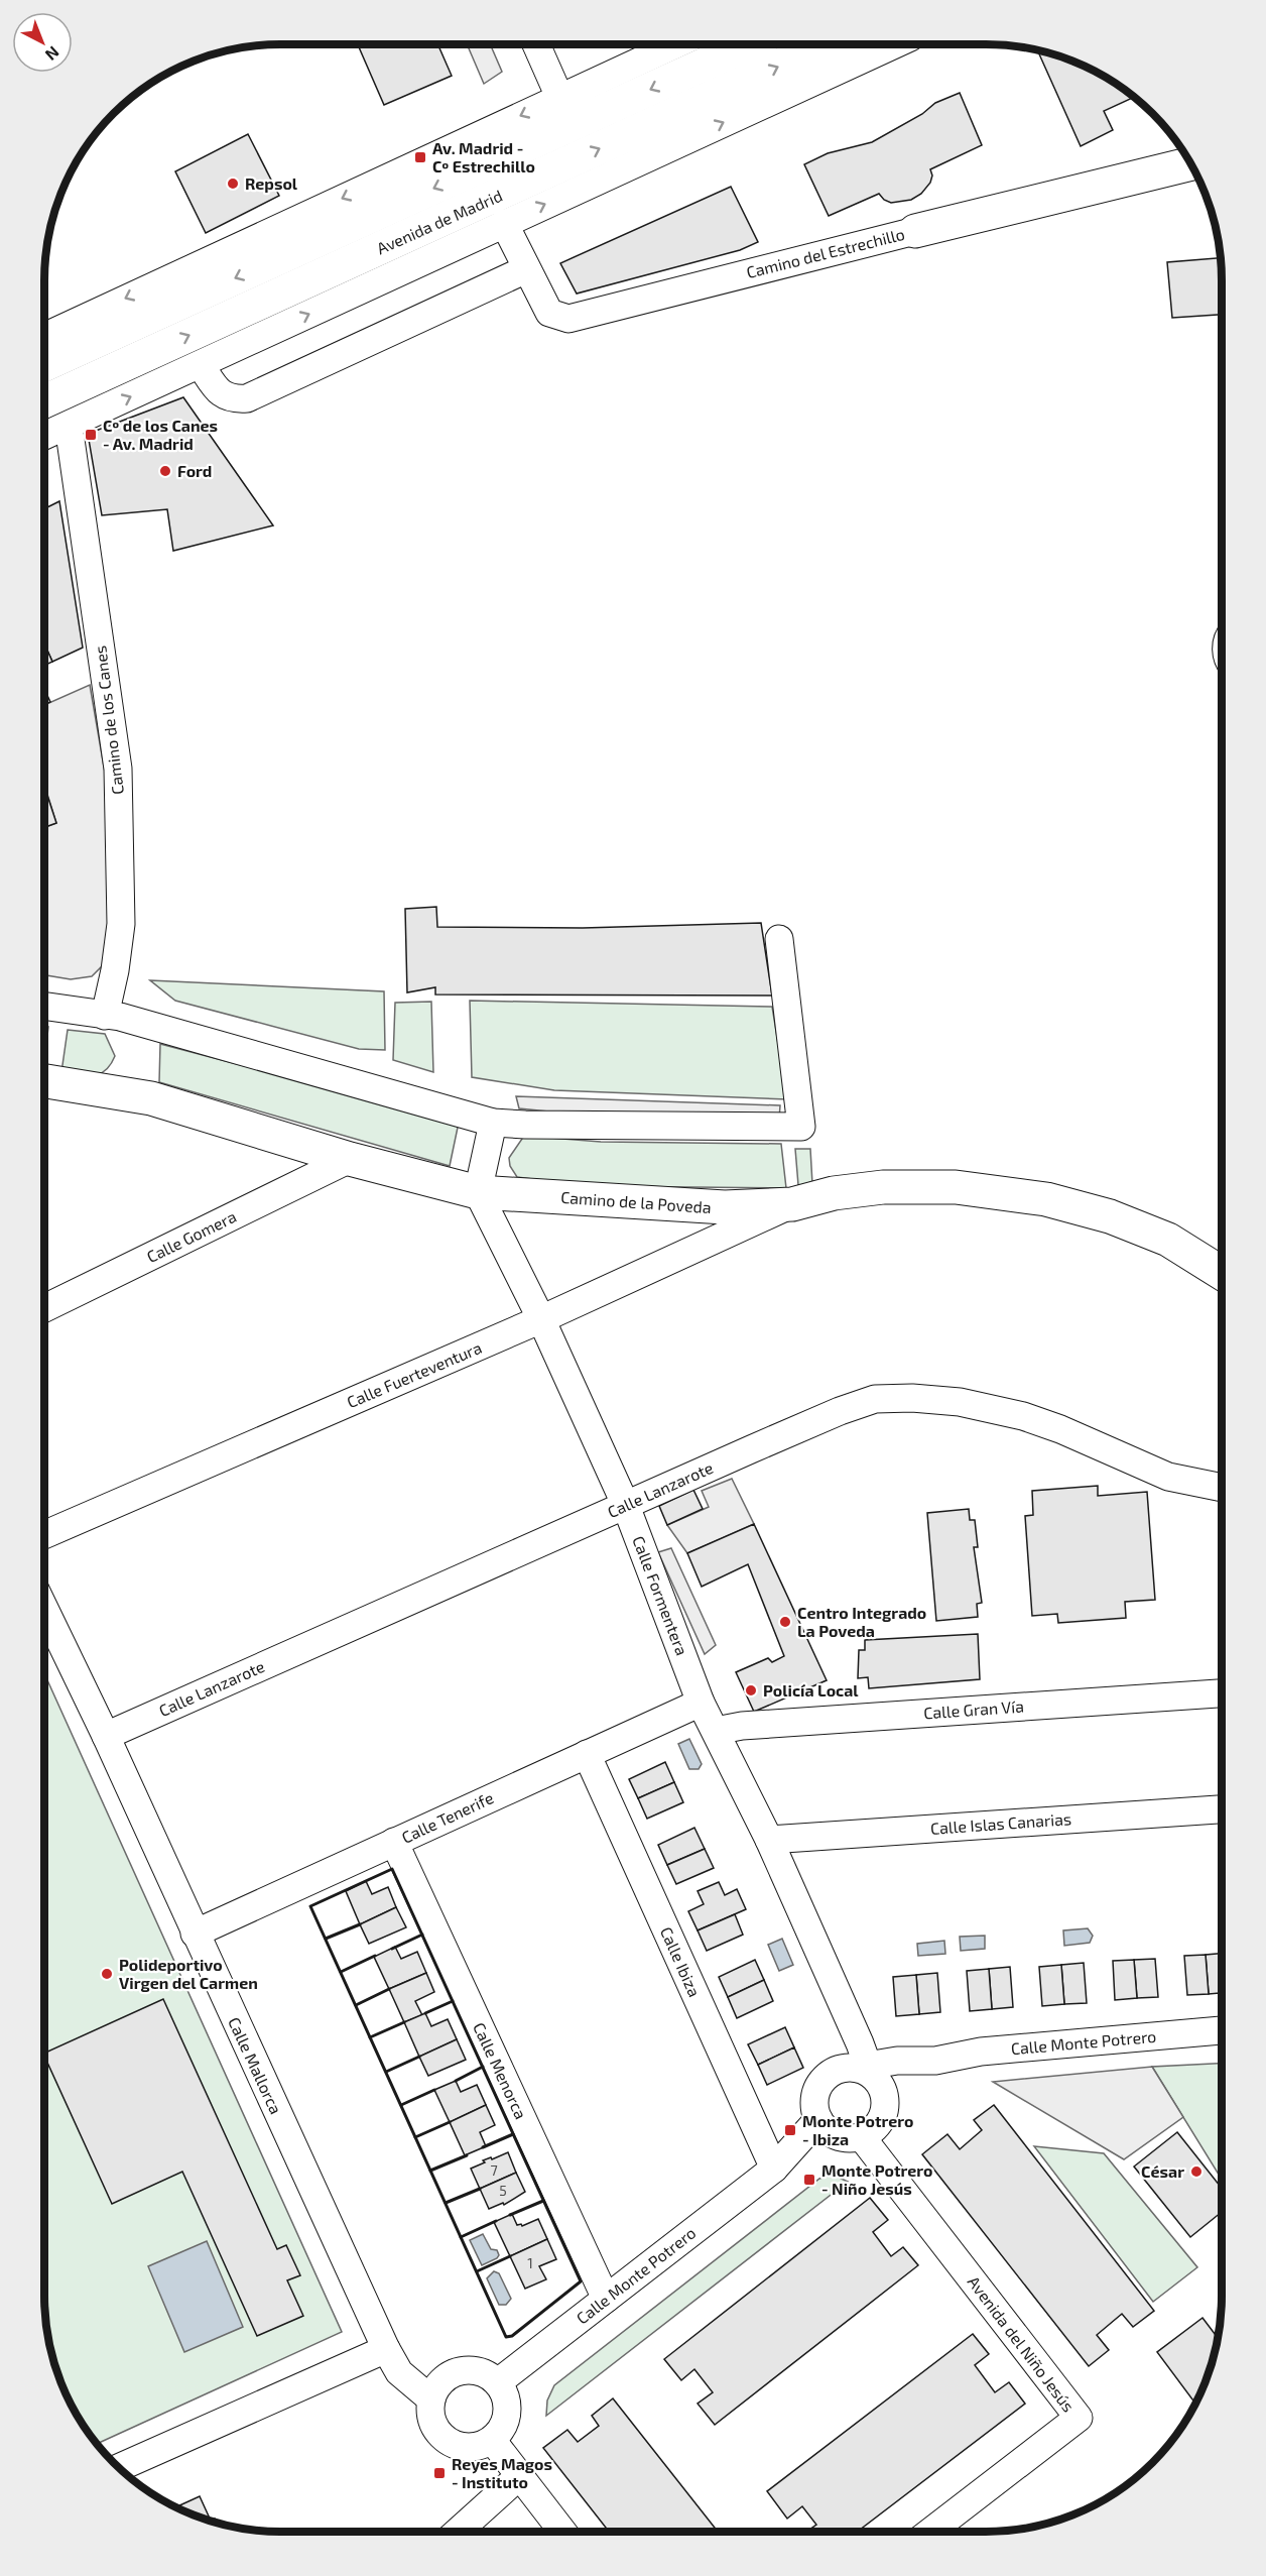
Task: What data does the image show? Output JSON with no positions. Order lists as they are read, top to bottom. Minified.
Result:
{"streets":{"main road":["Avenida de Madrid","Camino del Estrechillo","Camino de la Poveda"],"street":["Camino de los Canes","Calle Gomera","Calle Fuerteventura","Calle Lanzarote","Calle Formentera","Calle Gran Vía","Calle Tenerife","Calle Islas Canarias","Calle Ibiza","Calle Monte Potrero","Calle Mallorca","Calle Menorca","Avenida del Niño Jesús"]},"crossings":[["Camino de la Poveda","Calle Gomera"],["Camino de la Poveda","Calle Fuerteventura"],["Camino de la Poveda","Calle Formentera"],["Calle Fuerteventura","Calle Formentera"],["Calle Lanzarote","Calle Formentera"],["Calle Lanzarote","Calle Mallorca"],["Calle Formentera","Calle Gran Vía"],["Calle Formentera","Calle Tenerife"],["Calle Formentera","Calle Islas Canarias"],["Calle Formentera","Calle Monte Potrero"],["Calle Formentera","Avenida del Niño Jesús"],["Calle Tenerife","Calle Ibiza"],["Calle Tenerife","Calle Mallorca"],["Calle Tenerife","Calle Menorca"],["Calle Ibiza","Calle Monte Potrero"],["Calle Monte Potrero","Calle Mallorca"],["Calle Monte Potrero","Calle Menorca"],["Calle Monte Potrero","Avenida del Niño Jesús"]],"places":{"transit":["Av. Madrid - Cº Estrechillo","Cº de los Canes - Av. Madrid","Monte Potrero - Ibiza","Monte Potrero - Niño Jesús","Reyes Magos - Instituto"],"other":["Repsol","Ford","Centro Integrado La Poveda","Policía Local","Polideportivo Virgen del Carmen","César"]},"house_numbers":["7","5","1"],"north":"bottom right"}
